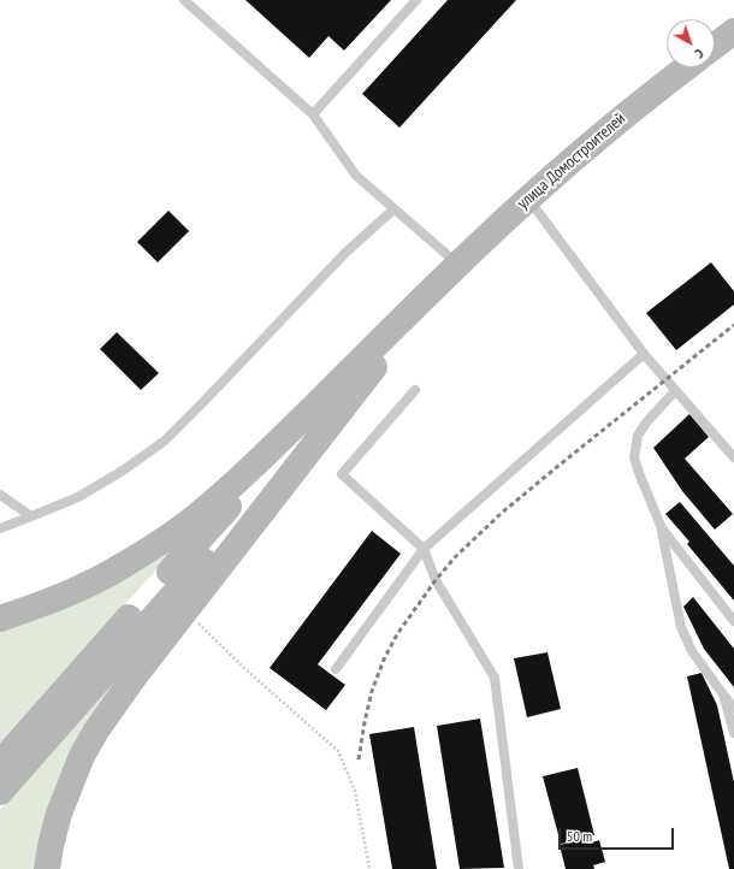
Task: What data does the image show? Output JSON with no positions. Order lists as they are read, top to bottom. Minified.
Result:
{"streets":{"main road":["улица Домостроителей"]},"scale_bar":"50 m","north":"bottom right"}
